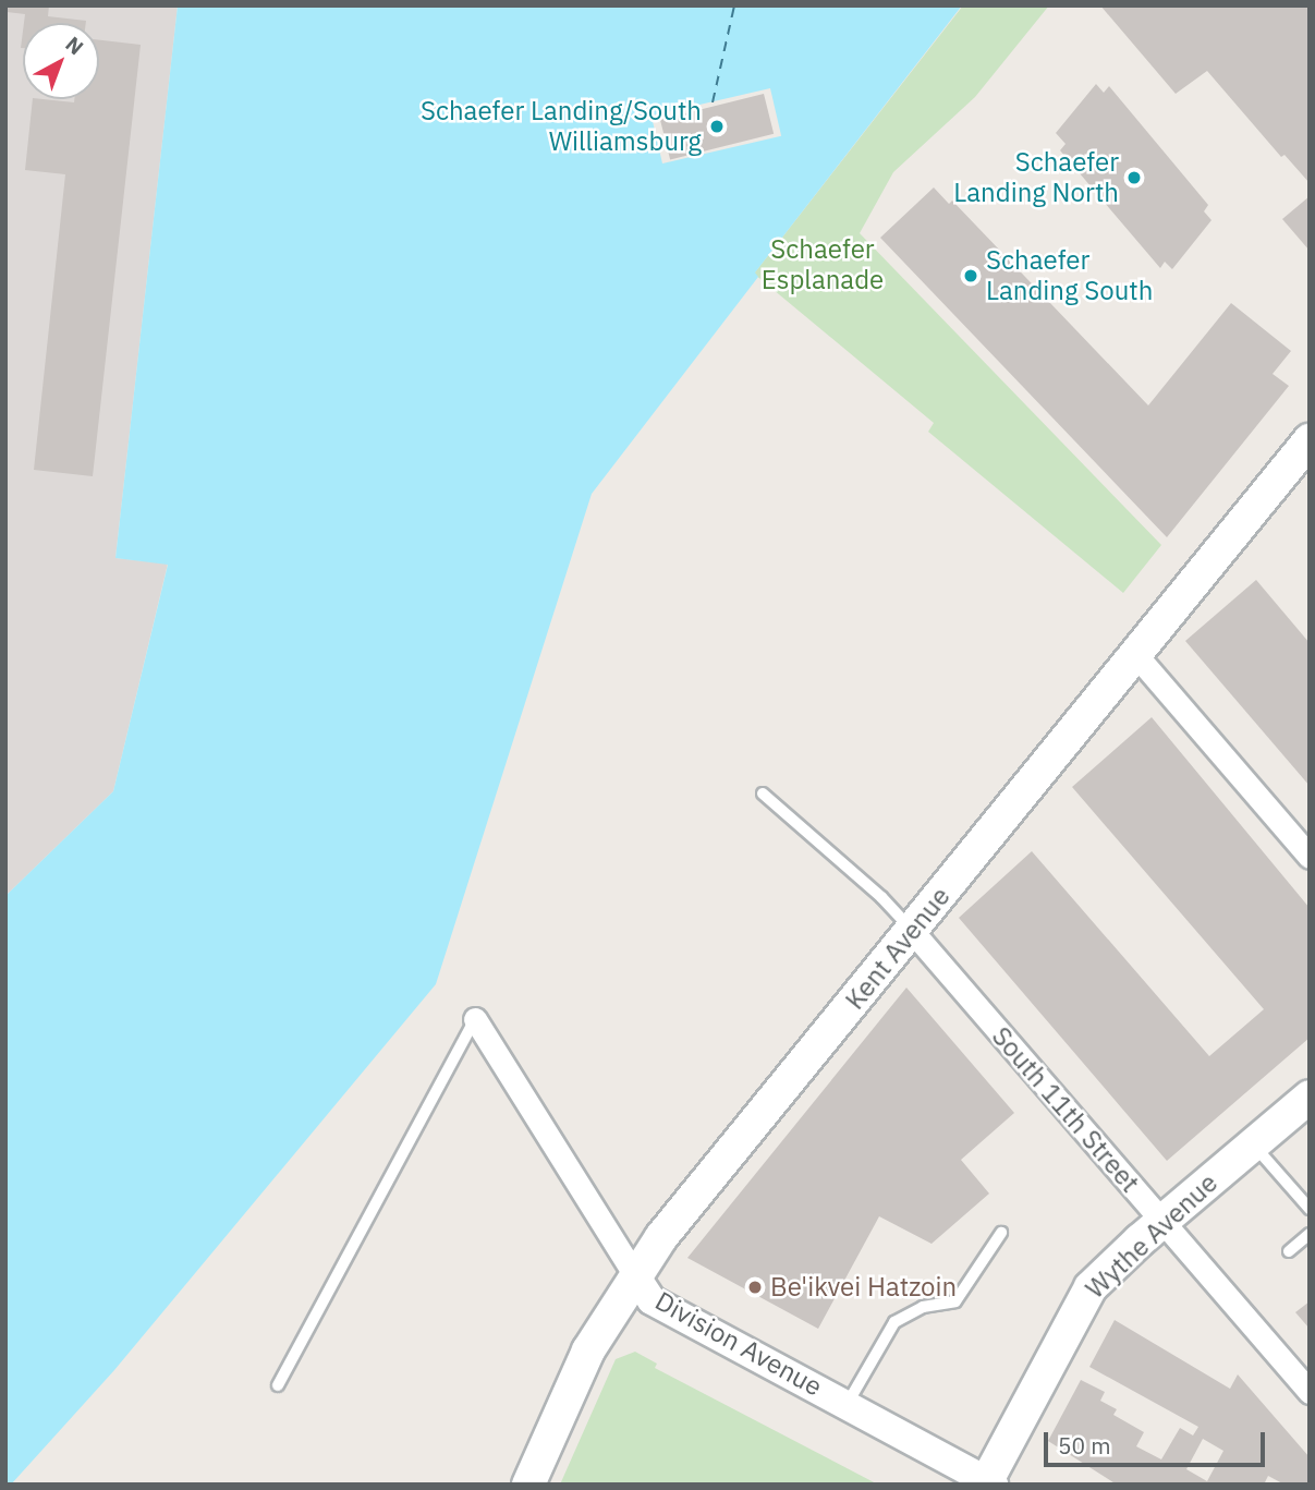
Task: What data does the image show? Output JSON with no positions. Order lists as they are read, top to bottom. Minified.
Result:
{"streets":{"main road":["Kent Avenue","Wythe Avenue"],"street":["South 11th Street","Division Avenue"]},"crossings":[["Kent Avenue","South 11th Street"],["Kent Avenue","Division Avenue"],["South 11th Street","Wythe Avenue"],["Wythe Avenue","Division Avenue"]],"parks":["Schaefer Esplanade"],"places":["Schaefer Landing/South Williamsburg","Schaefer Landing North","Schaefer Landing South","Be'ikvei Hatzoin"],"scale_bar":"50 m","north":"top right"}
